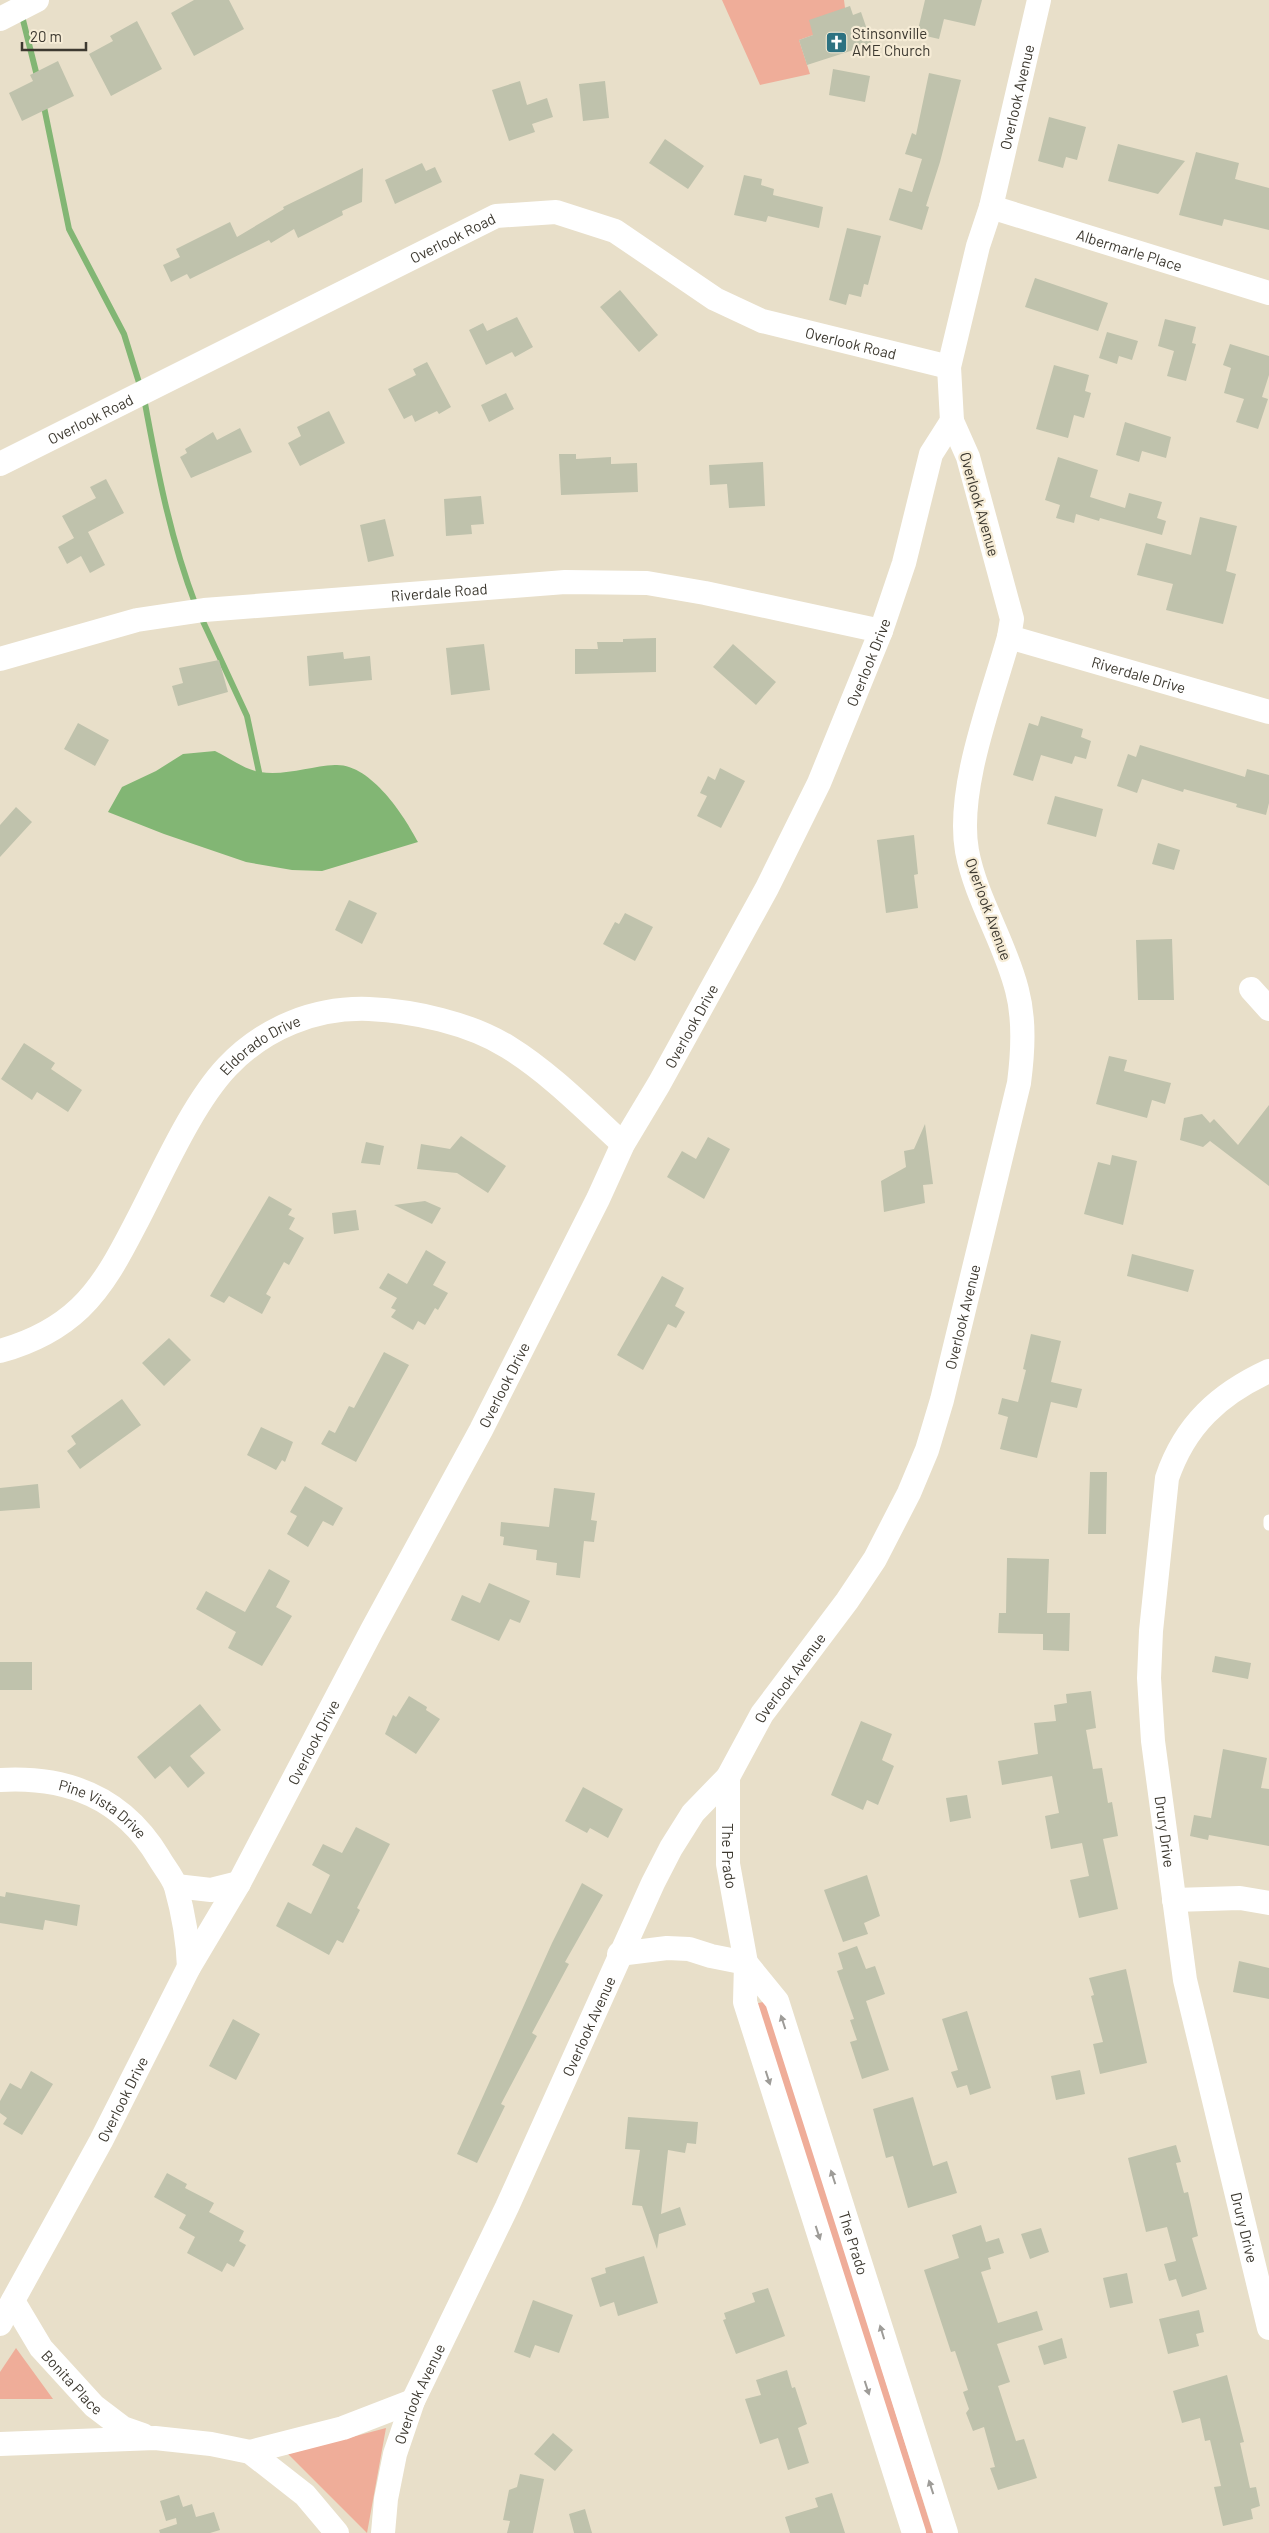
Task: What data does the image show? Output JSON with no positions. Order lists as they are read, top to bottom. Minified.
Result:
{"streets":{"street":["Overlook Avenue","Overlook Road","Albermarle Place","Riverdale Road","Overlook Drive","Riverdale Drive","Eldorado Drive","Pine Vista Drive","Drury Drive","The Prado","Bonita Place"]},"crossings":[["Overlook Avenue","Overlook Road"],["Overlook Avenue","Albermarle Place"],["Overlook Avenue","Overlook Drive"],["Overlook Avenue","Riverdale Drive"],["Overlook Avenue","The Prado"],["Riverdale Road","Overlook Drive"],["Overlook Drive","Eldorado Drive"],["Overlook Drive","Pine Vista Drive"],["Overlook Drive","Bonita Place"]],"places":{"church":["Stinsonville AME Church"]},"scale_bar":"20 m"}
